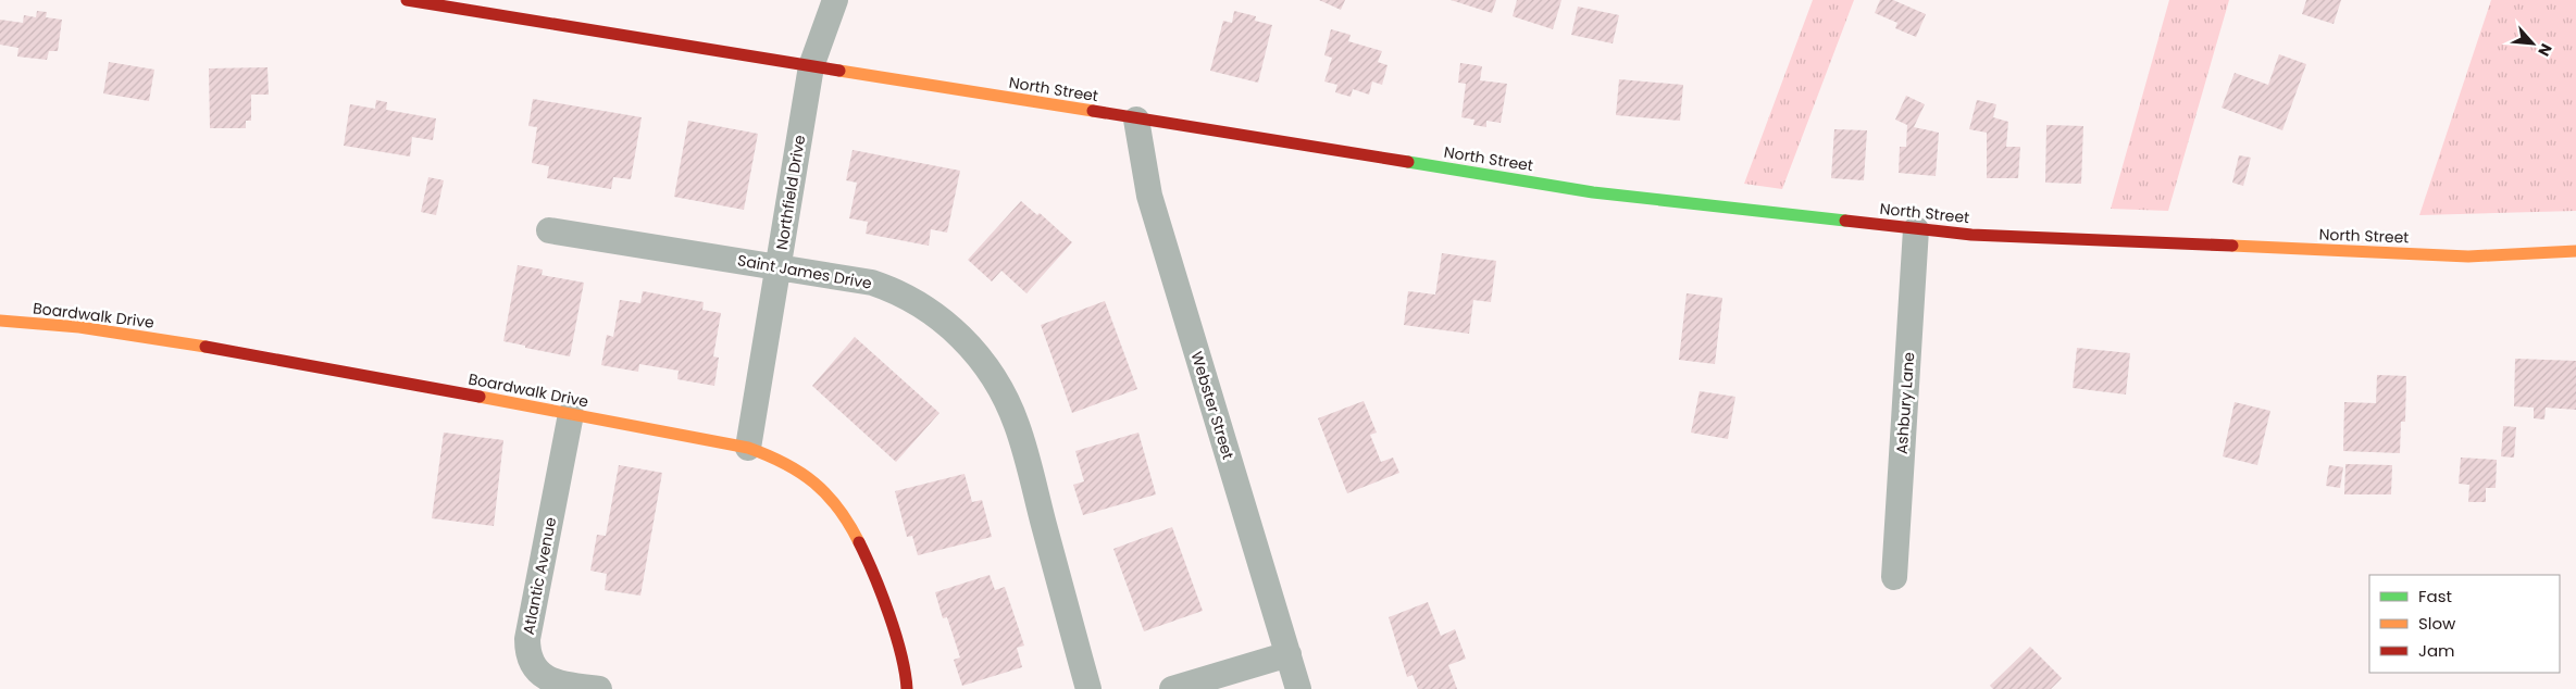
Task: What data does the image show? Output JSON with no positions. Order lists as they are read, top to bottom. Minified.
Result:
{"streets":{"main road":["North Street","Boardwalk Drive"],"street":["Northfield Drive","Saint James Drive","Ashbury Lane","Webster Street","Atlantic Avenue"]},"crossings":[["North Street","Northfield Drive"],["North Street","Ashbury Lane"],["North Street","Webster Street"],["Northfield Drive","Saint James Drive"],["Northfield Drive","Boardwalk Drive"],["Boardwalk Drive","Atlantic Avenue"]],"legend":["Fast","Slow","Jam"],"north":"bottom right"}
